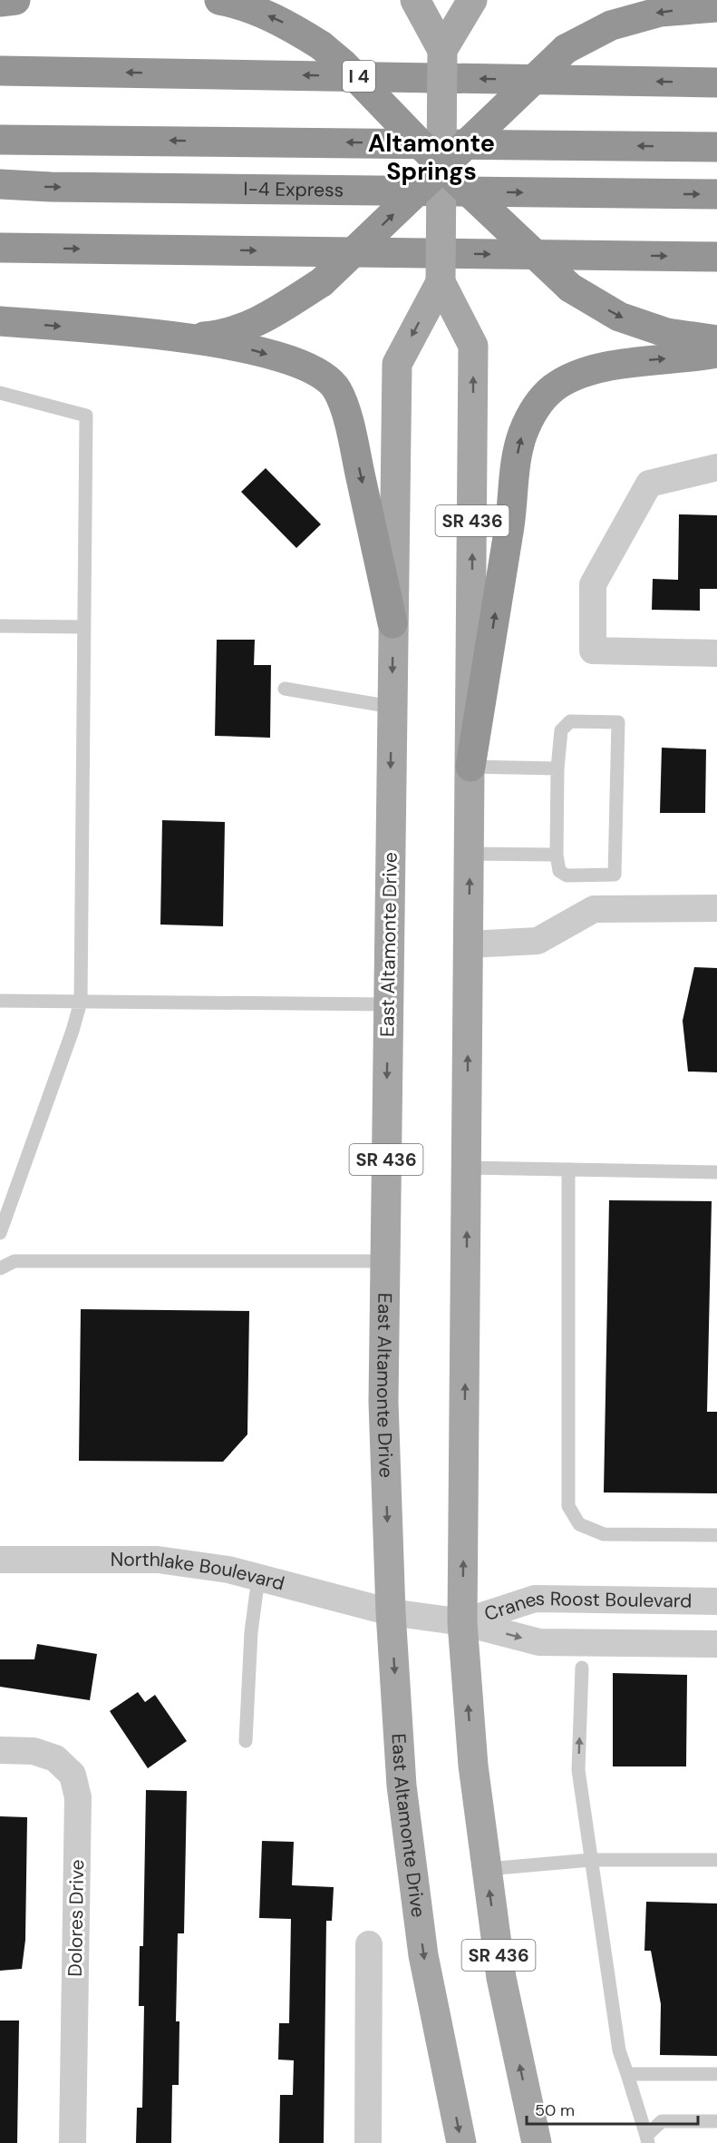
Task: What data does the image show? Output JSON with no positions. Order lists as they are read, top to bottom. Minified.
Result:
{"streets":{"highway":["I 4","I-4 Express"],"main road":["SR 436","East Altamonte Drive"],"street":["Northlake Boulevard","Cranes Roost Boulevard","Dolores Drive"]},"crossings":[["SR 436","East Altamonte Drive"],["SR 436","Cranes Roost Boulevard"],["East Altamonte Drive","Northlake Boulevard"],["East Altamonte Drive","Cranes Roost Boulevard"],["Northlake Boulevard","Cranes Roost Boulevard"]],"districts":["Altamonte Springs"],"scale_bar":"50 m"}
